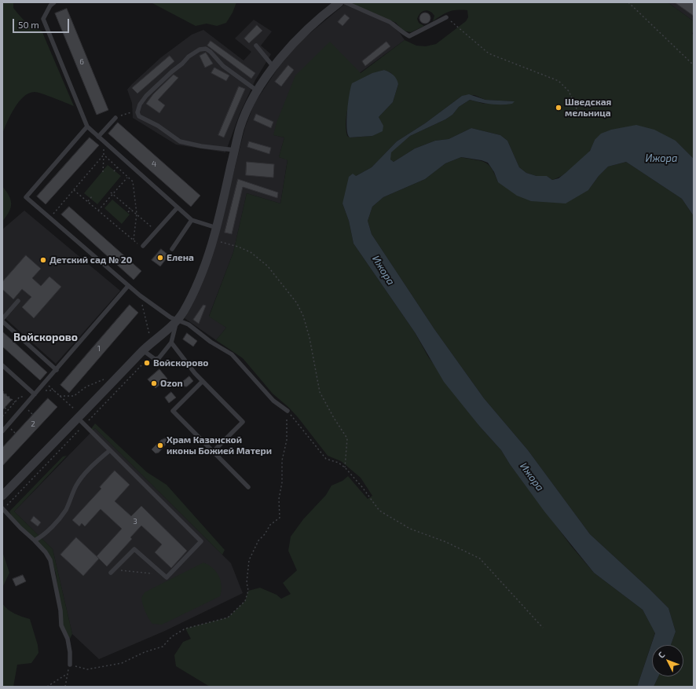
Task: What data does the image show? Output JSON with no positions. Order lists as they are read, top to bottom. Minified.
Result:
{"districts":["Войскорово"],"water":["Ижора"],"places":["Шведская мельница","Елена","Детский сад № 20","Войскорово","Ozon","Храм Казанской иконы Божией Матери"],"house_numbers":["6","4","1","2","3"],"scale_bar":"50 m","north":"top left"}
